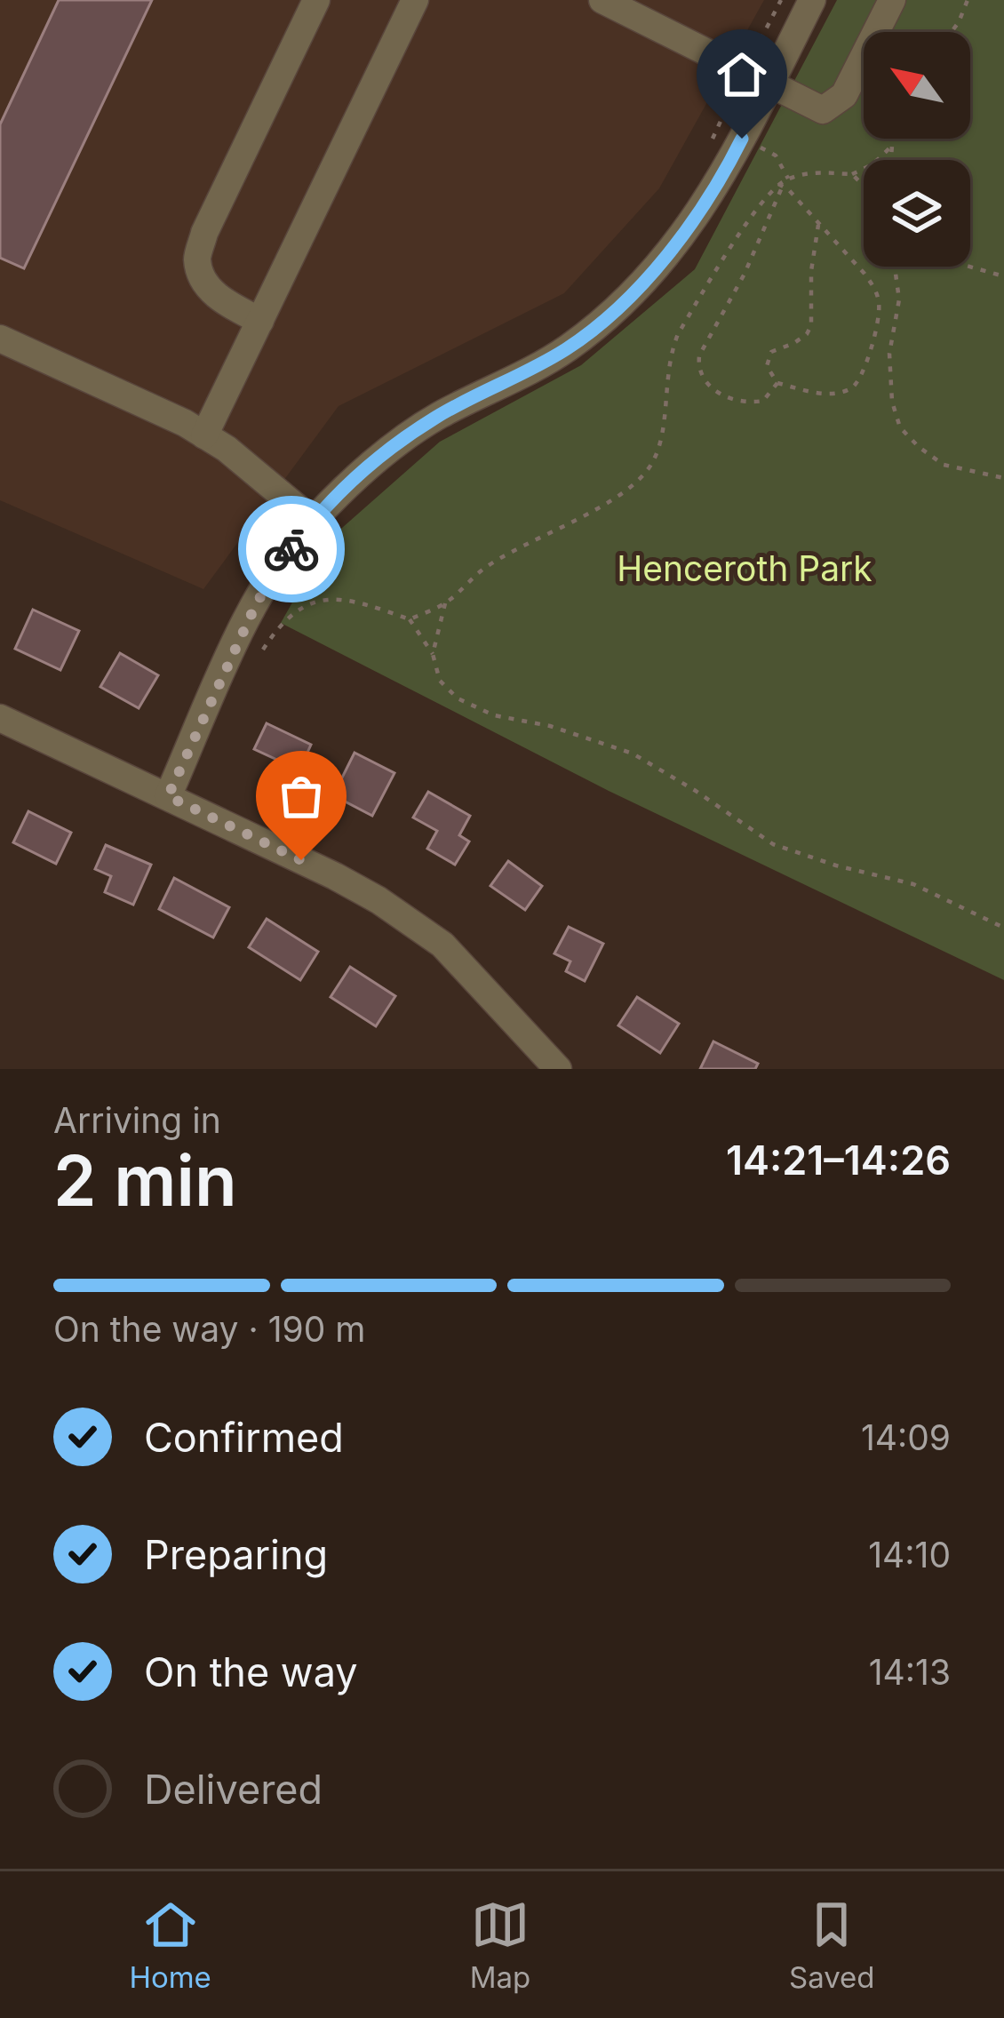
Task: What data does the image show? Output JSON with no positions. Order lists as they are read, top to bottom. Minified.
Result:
{"parks":["Henceroth Park"],"north":"top left","page":{"heading":["2 min","Arriving in","14:21–14:26"],"bar":"On the way · 190 m","list":[["Confirmed","14:09"],["Preparing","14:10"],["On the way","14:13"],"Delivered"],"tabs":["Home","Map","Saved"]}}
